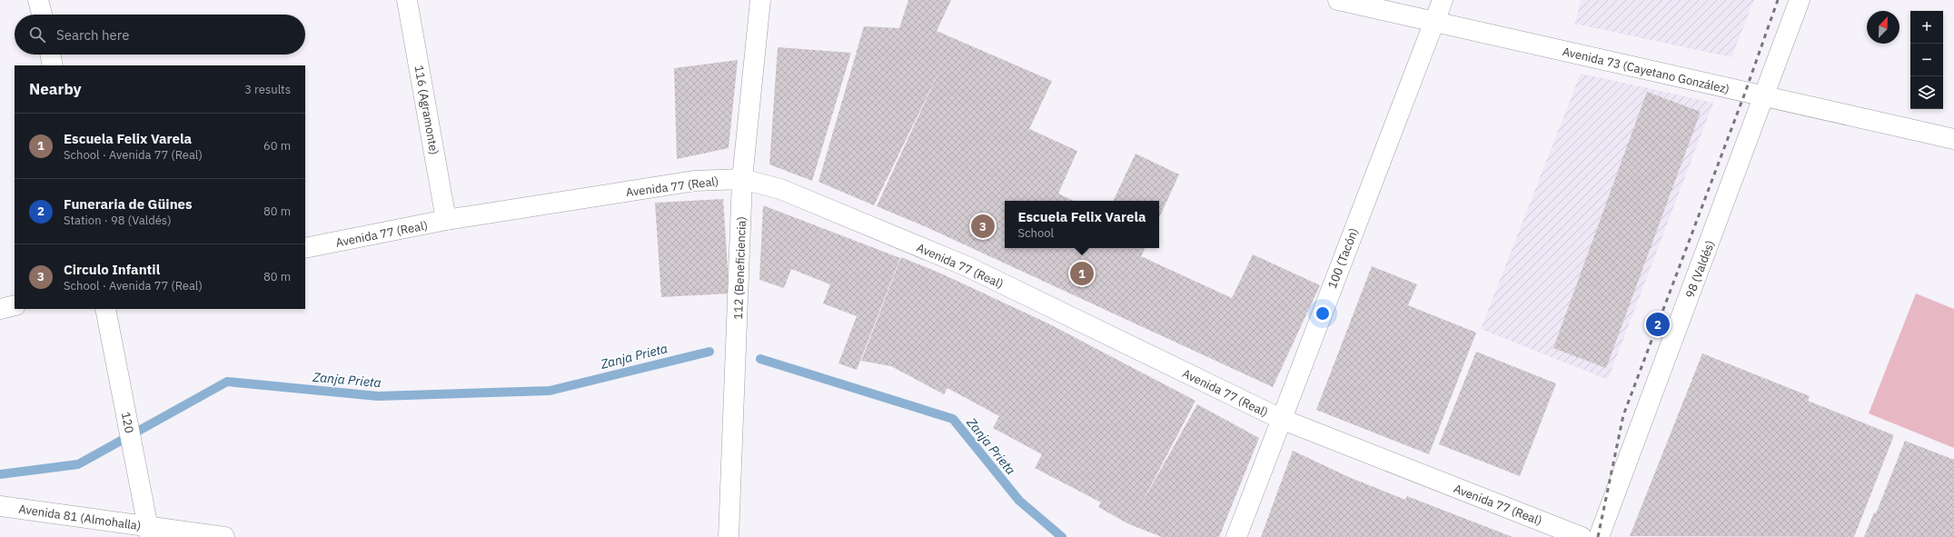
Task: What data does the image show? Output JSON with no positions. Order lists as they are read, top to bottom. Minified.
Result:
{"streets":{"street":["Avenida 73 (Cayetano González)","116 (Agramonte)","Avenida 77 (Real)","100 (Tacón)","112 (Beneficiencia)","98 (Valdés)","120","Avenida 81 (Almohalla)"]},"crossings":[["Avenida 73 (Cayetano González)","100 (Tacón)"],["Avenida 73 (Cayetano González)","98 (Valdés)"],["116 (Agramonte)","Avenida 77 (Real)"],["Avenida 77 (Real)","100 (Tacón)"],["Avenida 77 (Real)","112 (Beneficiencia)"],["120","Avenida 81 (Almohalla)"]],"water":["Zanja Prieta"],"north":"top right","page":{"map_buttons":["+","−"],"search":"Search here","heading":["Nearby","3 results"],"list":[{"mark":"1","name":"Escuela Felix Varela","note":"School · Avenida 77 (Real)","value":"60 m"},{"mark":"2","name":"Funeraria de Güines","note":"Station · 98 (Valdés)","value":"80 m"},{"mark":"3","name":"Circulo Infantil","note":"School · Avenida 77 (Real)","value":"80 m"}],"popup":["Escuela Felix Varela","School"],"pins":["3","1","2"]}}
